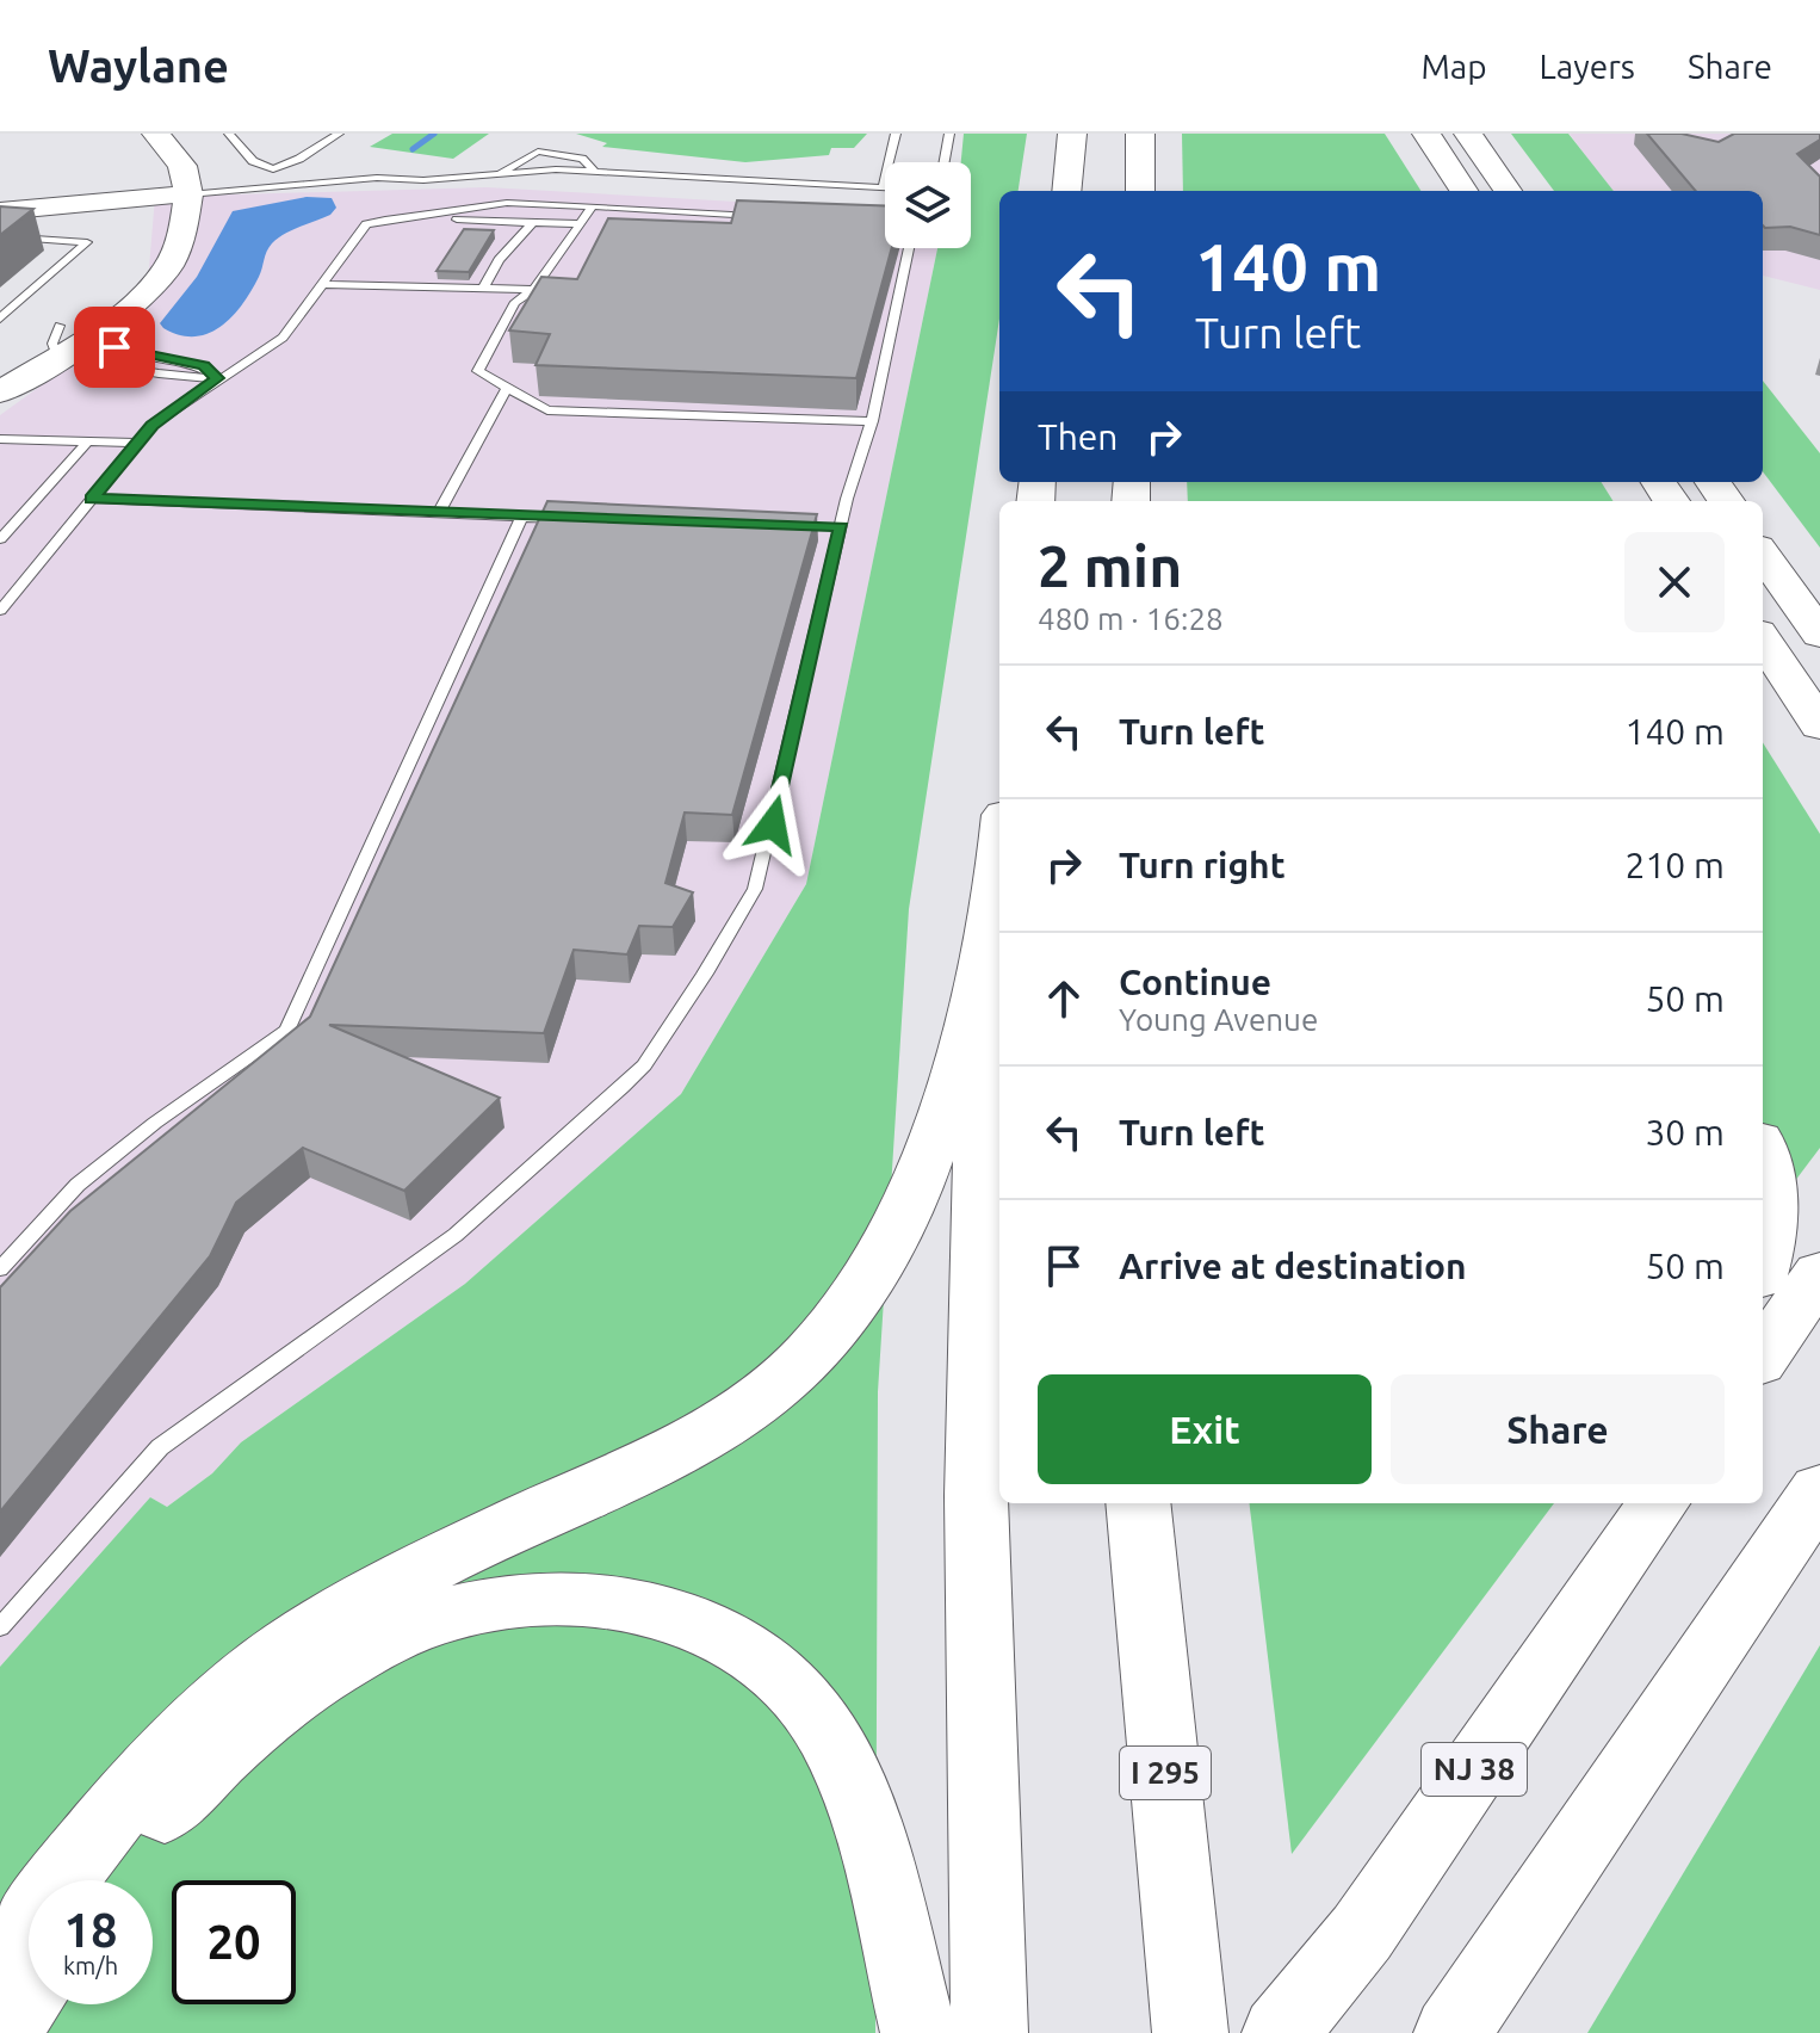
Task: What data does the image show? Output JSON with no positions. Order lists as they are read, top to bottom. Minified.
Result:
{"streets":{"main road":["NJ 38","I 295"]},"page":{"header":"Waylane","nav":["Map","Layers","Share"],"turn":["140 m","Turn left"],"then":"Then","heading":["2 min","480 m · 16:28"],"list":[{"name":"Turn left","value":"140 m"},{"name":"Turn right","value":"210 m"},{"name":"Continue","note":"Young Avenue","value":"50 m"},{"name":"Turn left","value":"30 m"},{"name":"Arrive at destination","value":"50 m"}],"buttons":["Exit","Share"],"speed":"18 km/h","limit":"20"}}
